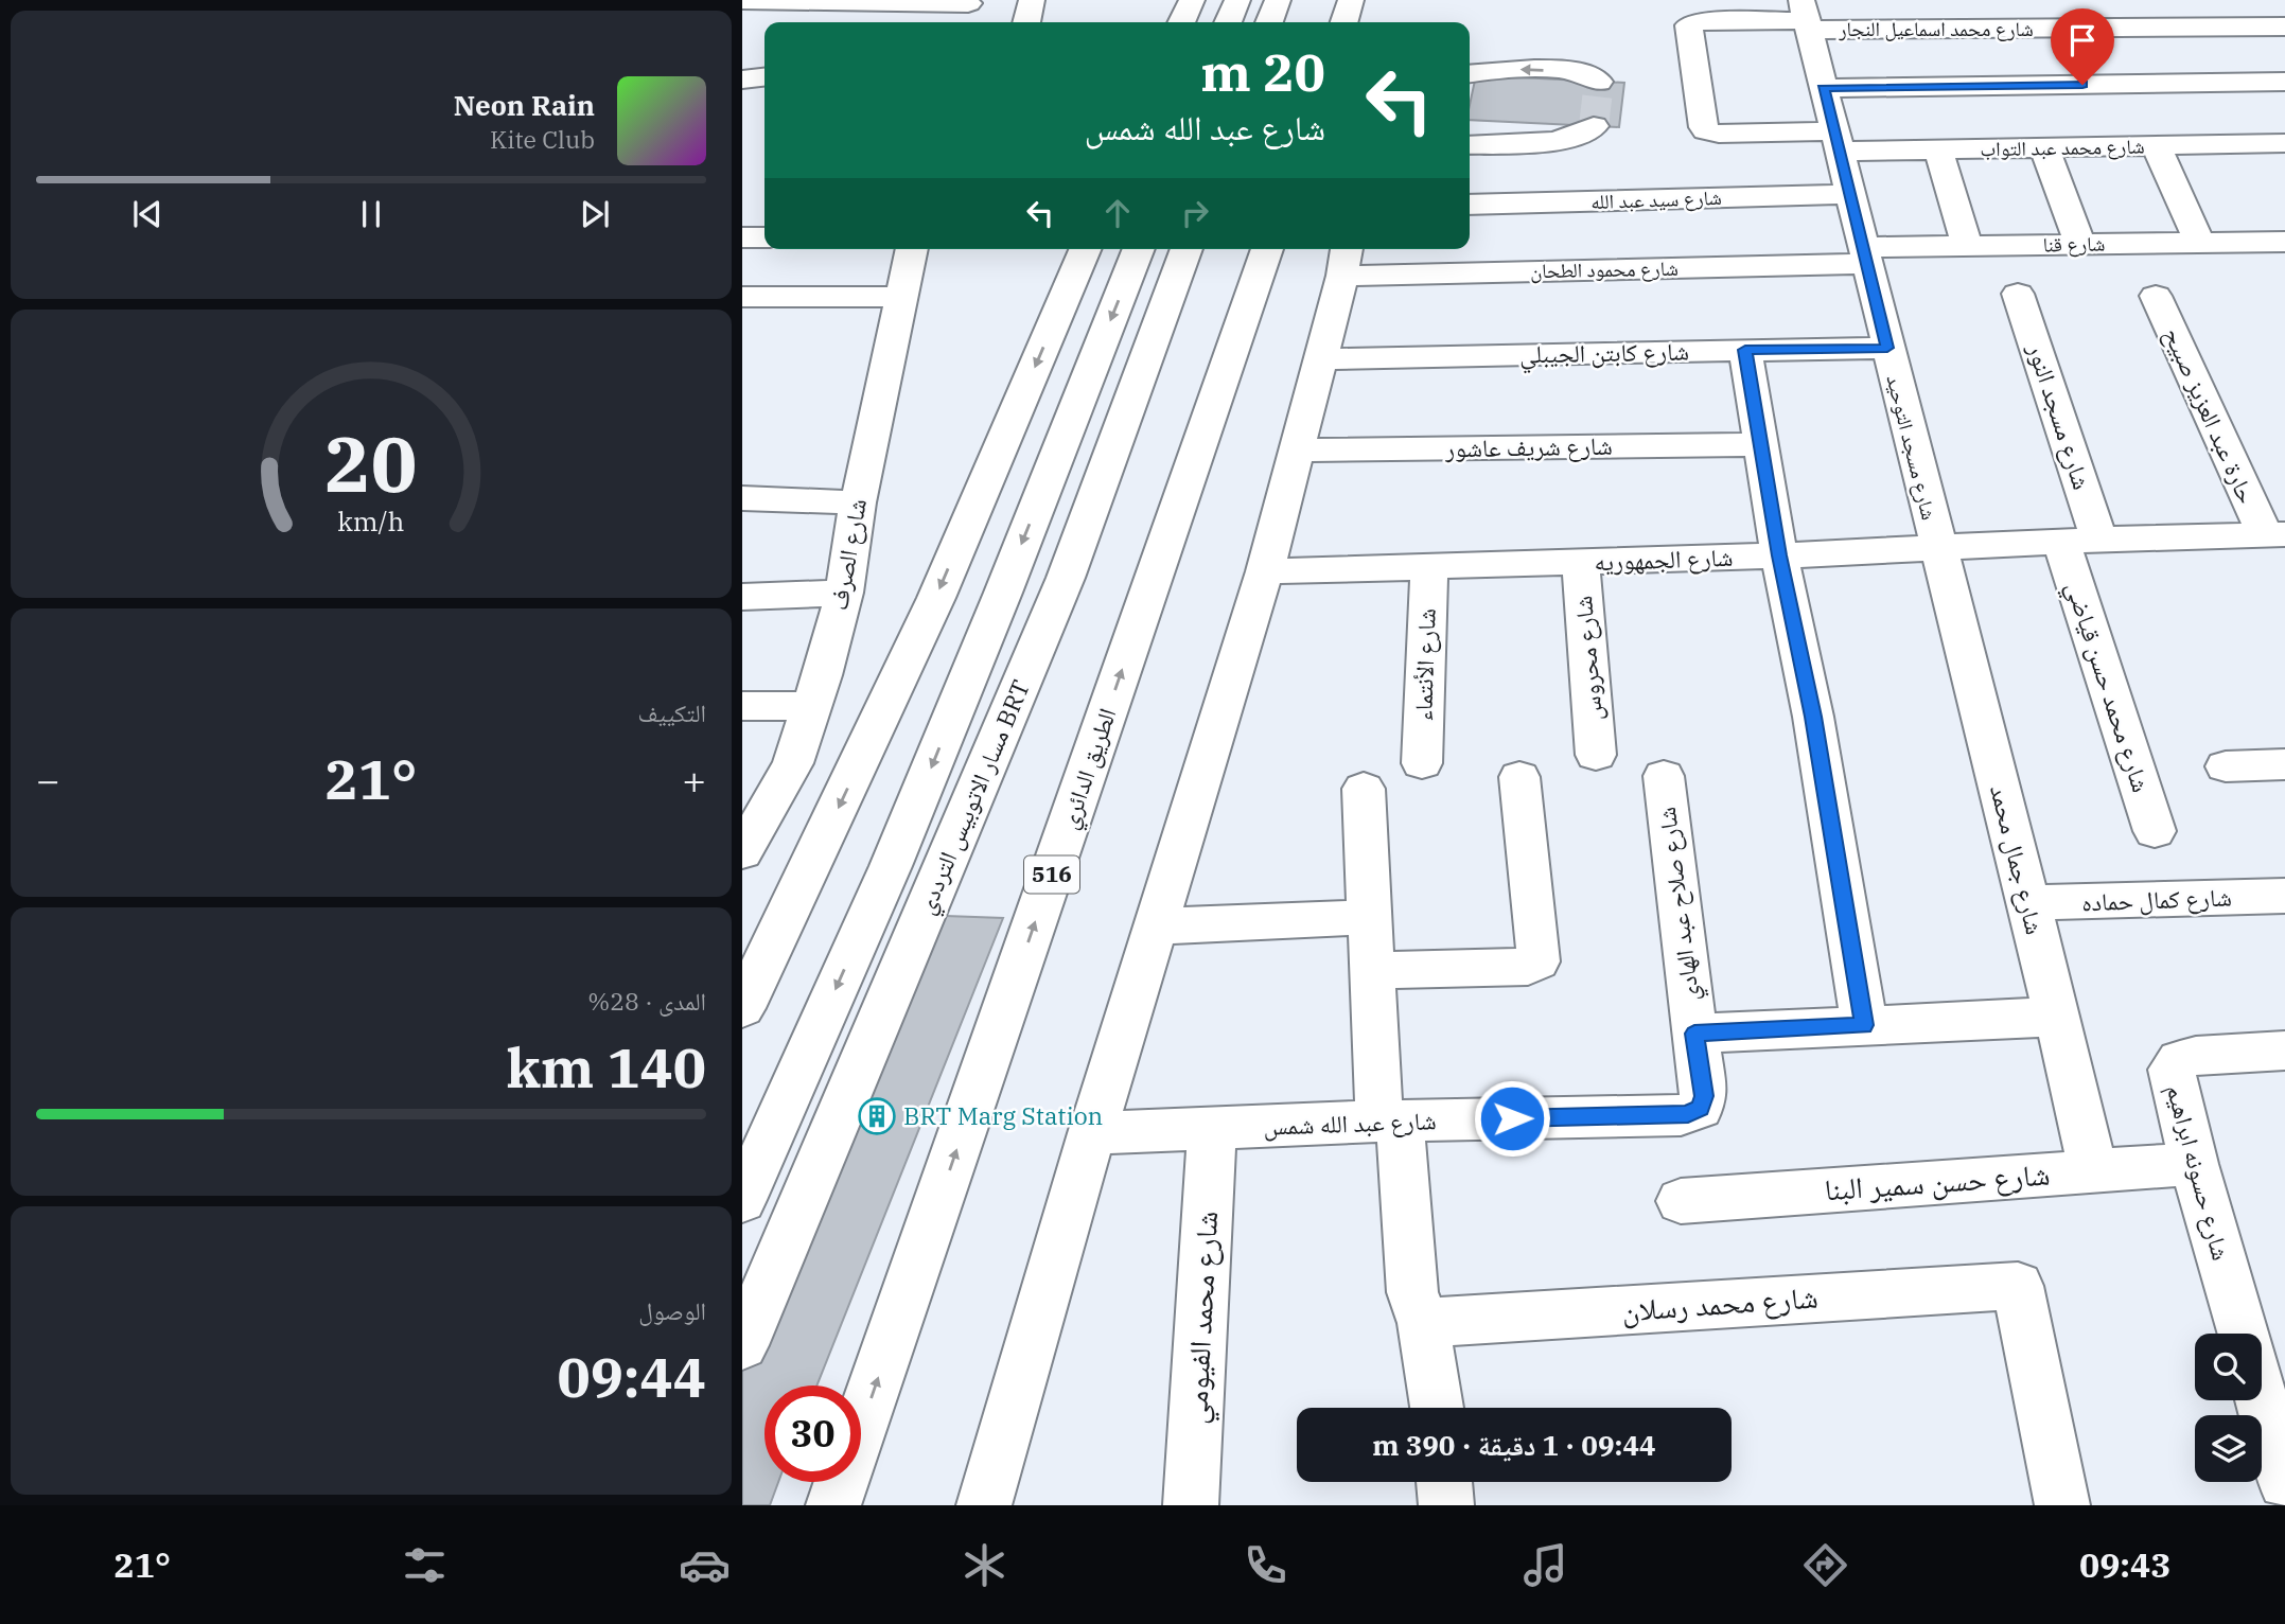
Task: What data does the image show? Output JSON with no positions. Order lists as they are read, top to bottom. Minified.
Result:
{"streets":{"main road":["شارع محمد اسماعيل النجار","شارع محمد عبد التواب","شارع سيد عبد الله","شارع قنا","شارع محمود الطحان","شارع كابتن الجيبلي","حارة عبد العزيز صبيح","شارع مسجد النور","شارع شريف عاشور","شارع مسجد التوحيد","شارع الصرف","شارع الجمهوريه","شارع محروس","شارع الأنتماء","شارع محمد حسن قياضي","الطريق الدائري","مسار الاتوبيس الترددي BRT","شارع جمال محمد","516","شارع كمال حماده","شارع صلاح عبد الهادي","شارع عبد الله شمس","شارع حسونه ابراهيم","شارع حسن سمير البنا","شارع محمد رسلان","شارع محمد الفيومي"]},"crossings":[["شارع محمد اسماعيل النجار","شارع محمد عبد التواب"],["شارع محمد اسماعيل النجار","شارع مسجد التوحيد"],["شارع محمد عبد التواب","شارع مسجد التوحيد"],["شارع سيد عبد الله","شارع مسجد التوحيد"],["شارع قنا","شارع محمود الطحان"],["شارع قنا","شارع مسجد التوحيد"],["شارع محمود الطحان","شارع مسجد التوحيد"],["شارع كابتن الجيبلي","شارع مسجد التوحيد"],["حارة عبد العزيز صبيح","شارع الجمهوريه"],["شارع مسجد النور","شارع الجمهوريه"],["شارع مسجد التوحيد","شارع الجمهوريه"],["شارع مسجد التوحيد","شارع جمال محمد"],["شارع الجمهوريه","شارع محروس"],["شارع الجمهوريه","شارع الأنتماء"],["شارع الجمهوريه","شارع محمد حسن قياضي"],["شارع الجمهوريه","شارع جمال محمد"],["شارع جمال محمد","شارع كمال حماده"],["شارع جمال محمد","شارع حسن سمير البنا"],["شارع صلاح عبد الهادي","شارع عبد الله شمس"],["شارع عبد الله شمس","شارع محمد الفيومي"],["شارع حسونه ابراهيم","شارع حسن سمير البنا"]],"places":{"building":["BRT Marg Station"]},"page":{"turn":["20 m","شارع عبد الله شمس"],"song":["Neon Rain","Kite Club"],"tile":["التكييف",["المدى · 28%","140 km"],["الوصول","09:44"]],"heat":["−","21°","+"],"limit":"30","trip":"09:44 · 1 دقيقة · 390 m","tabs":["09:43","21°"],"gauge":["20","km/h"]}}
